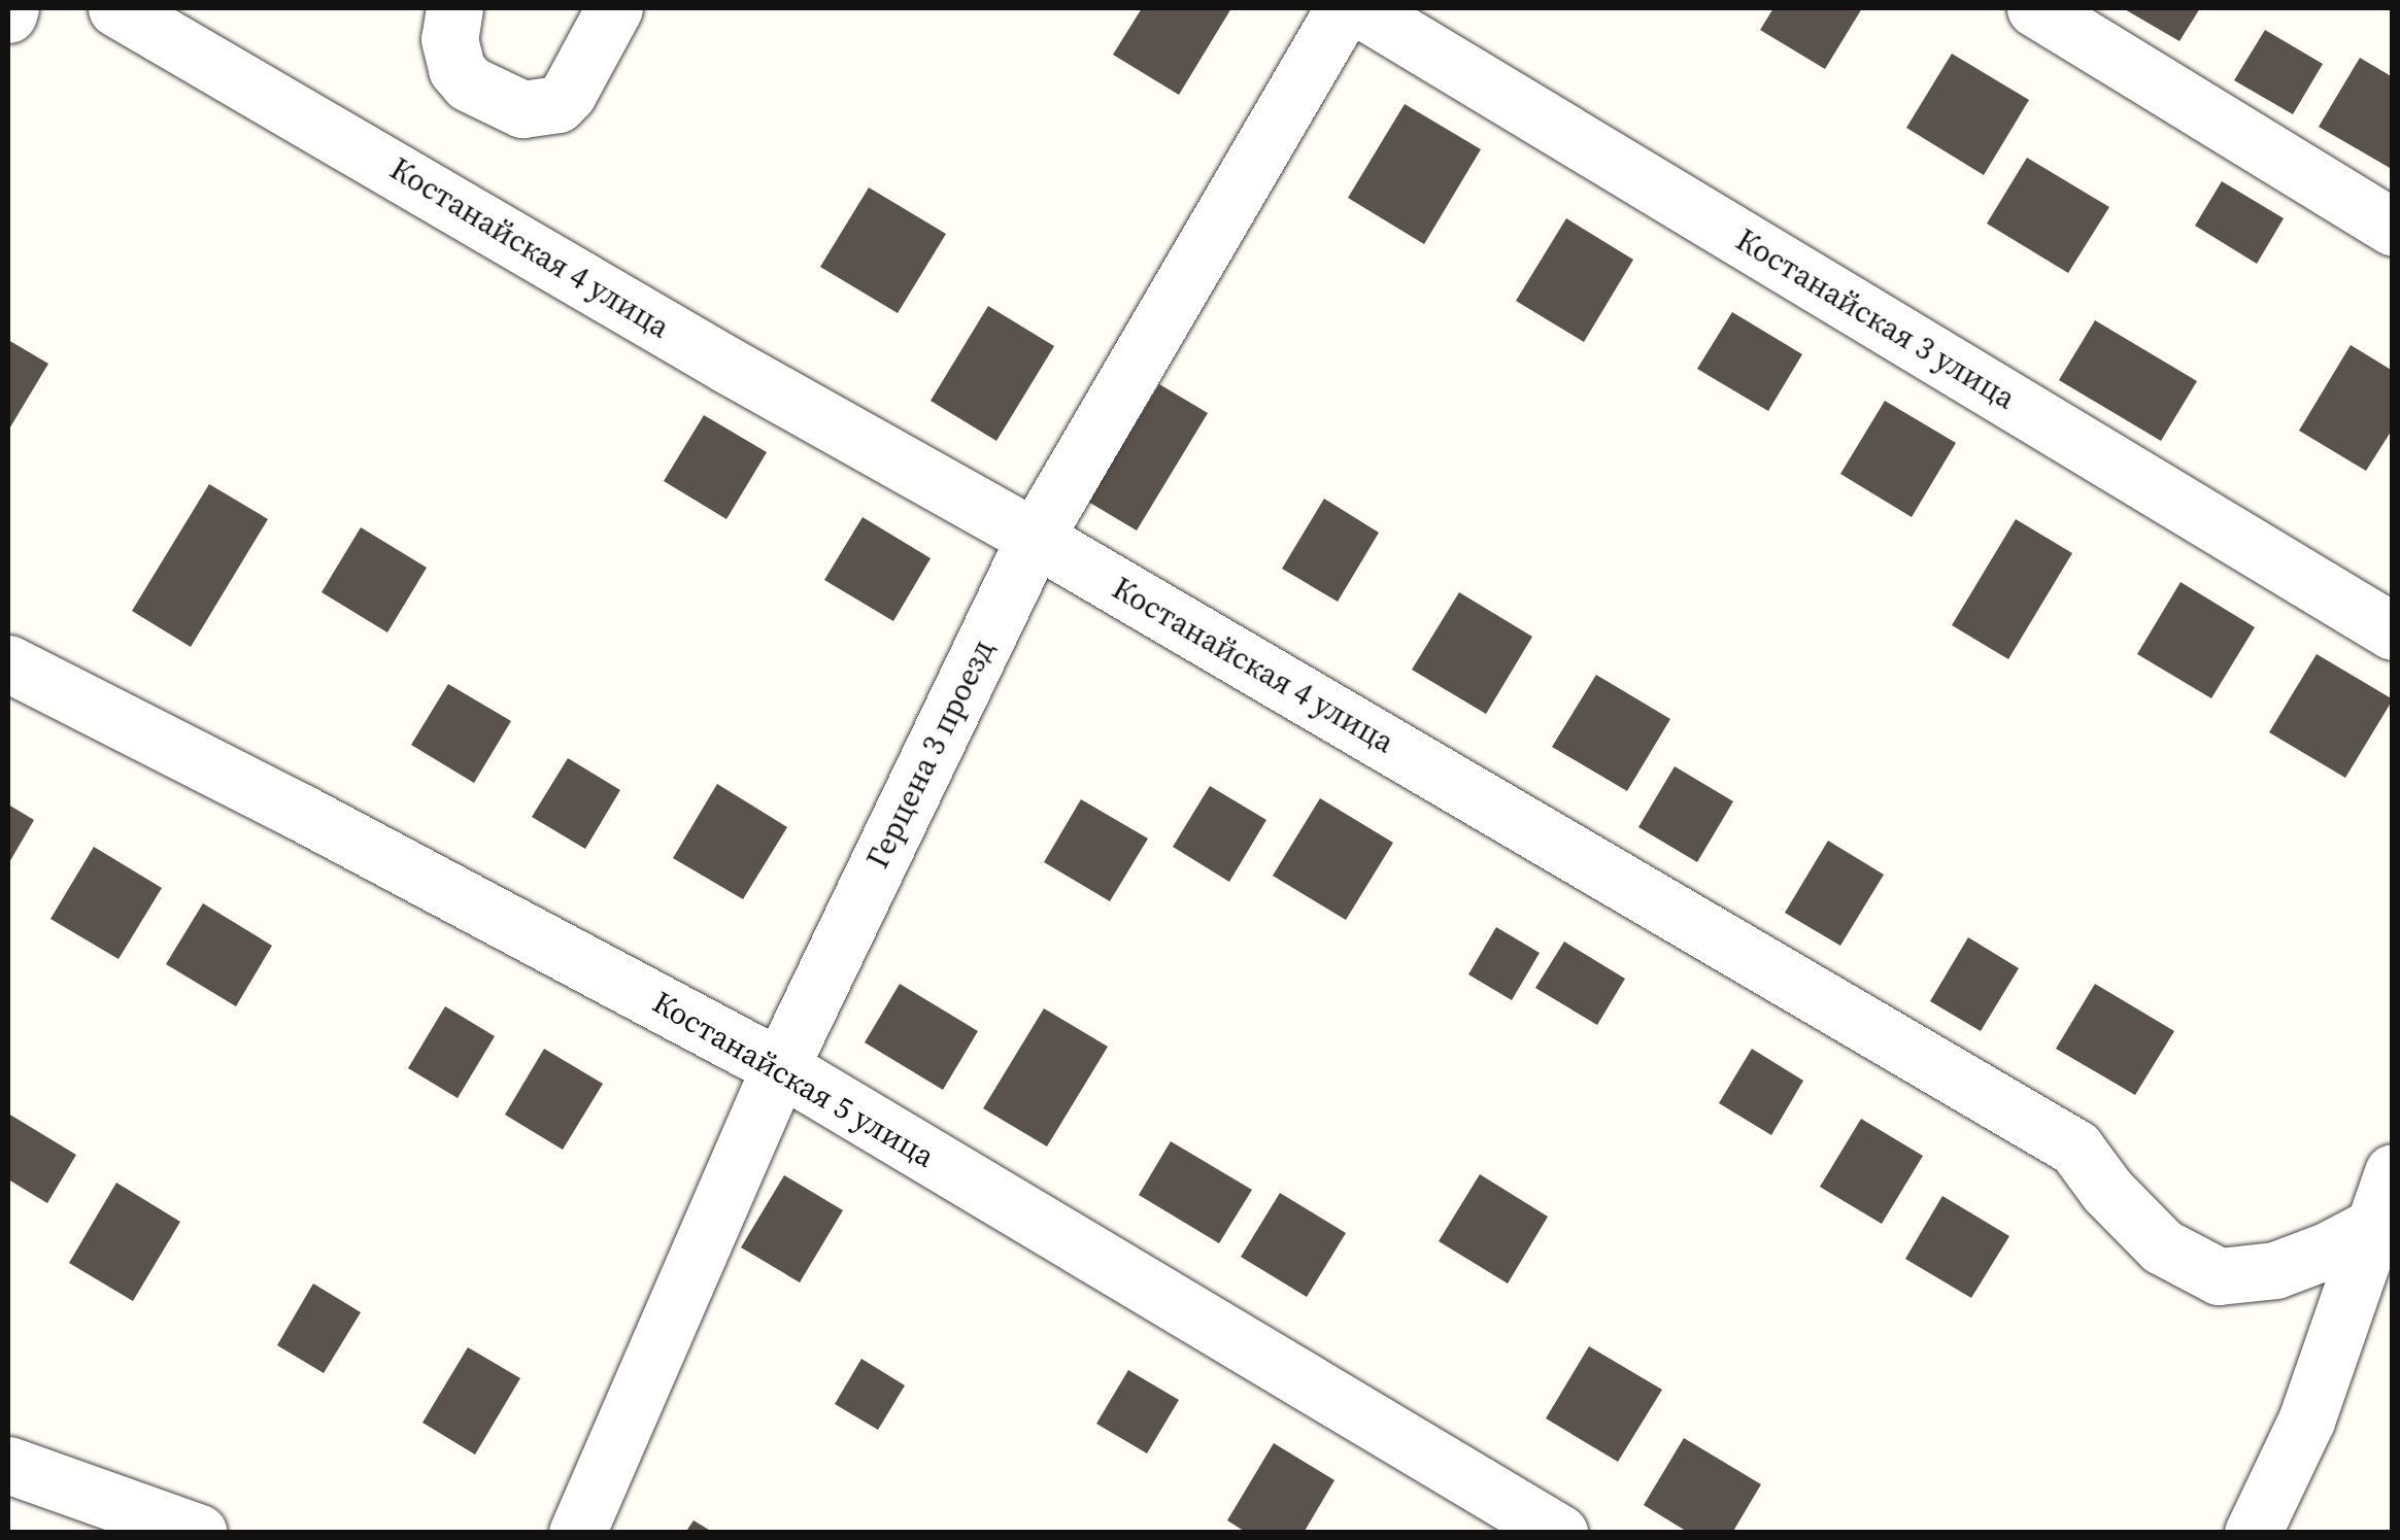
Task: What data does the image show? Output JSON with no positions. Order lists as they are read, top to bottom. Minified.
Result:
{"streets":{"street":["Костанайская 4 улица","Костанайская 3 улица","Герцена 3 проезд","Костанайская 5 улица"]},"crossings":[["Костанайская 4 улица","Герцена 3 проезд"],["Герцена 3 проезд","Костанайская 5 улица"]]}
